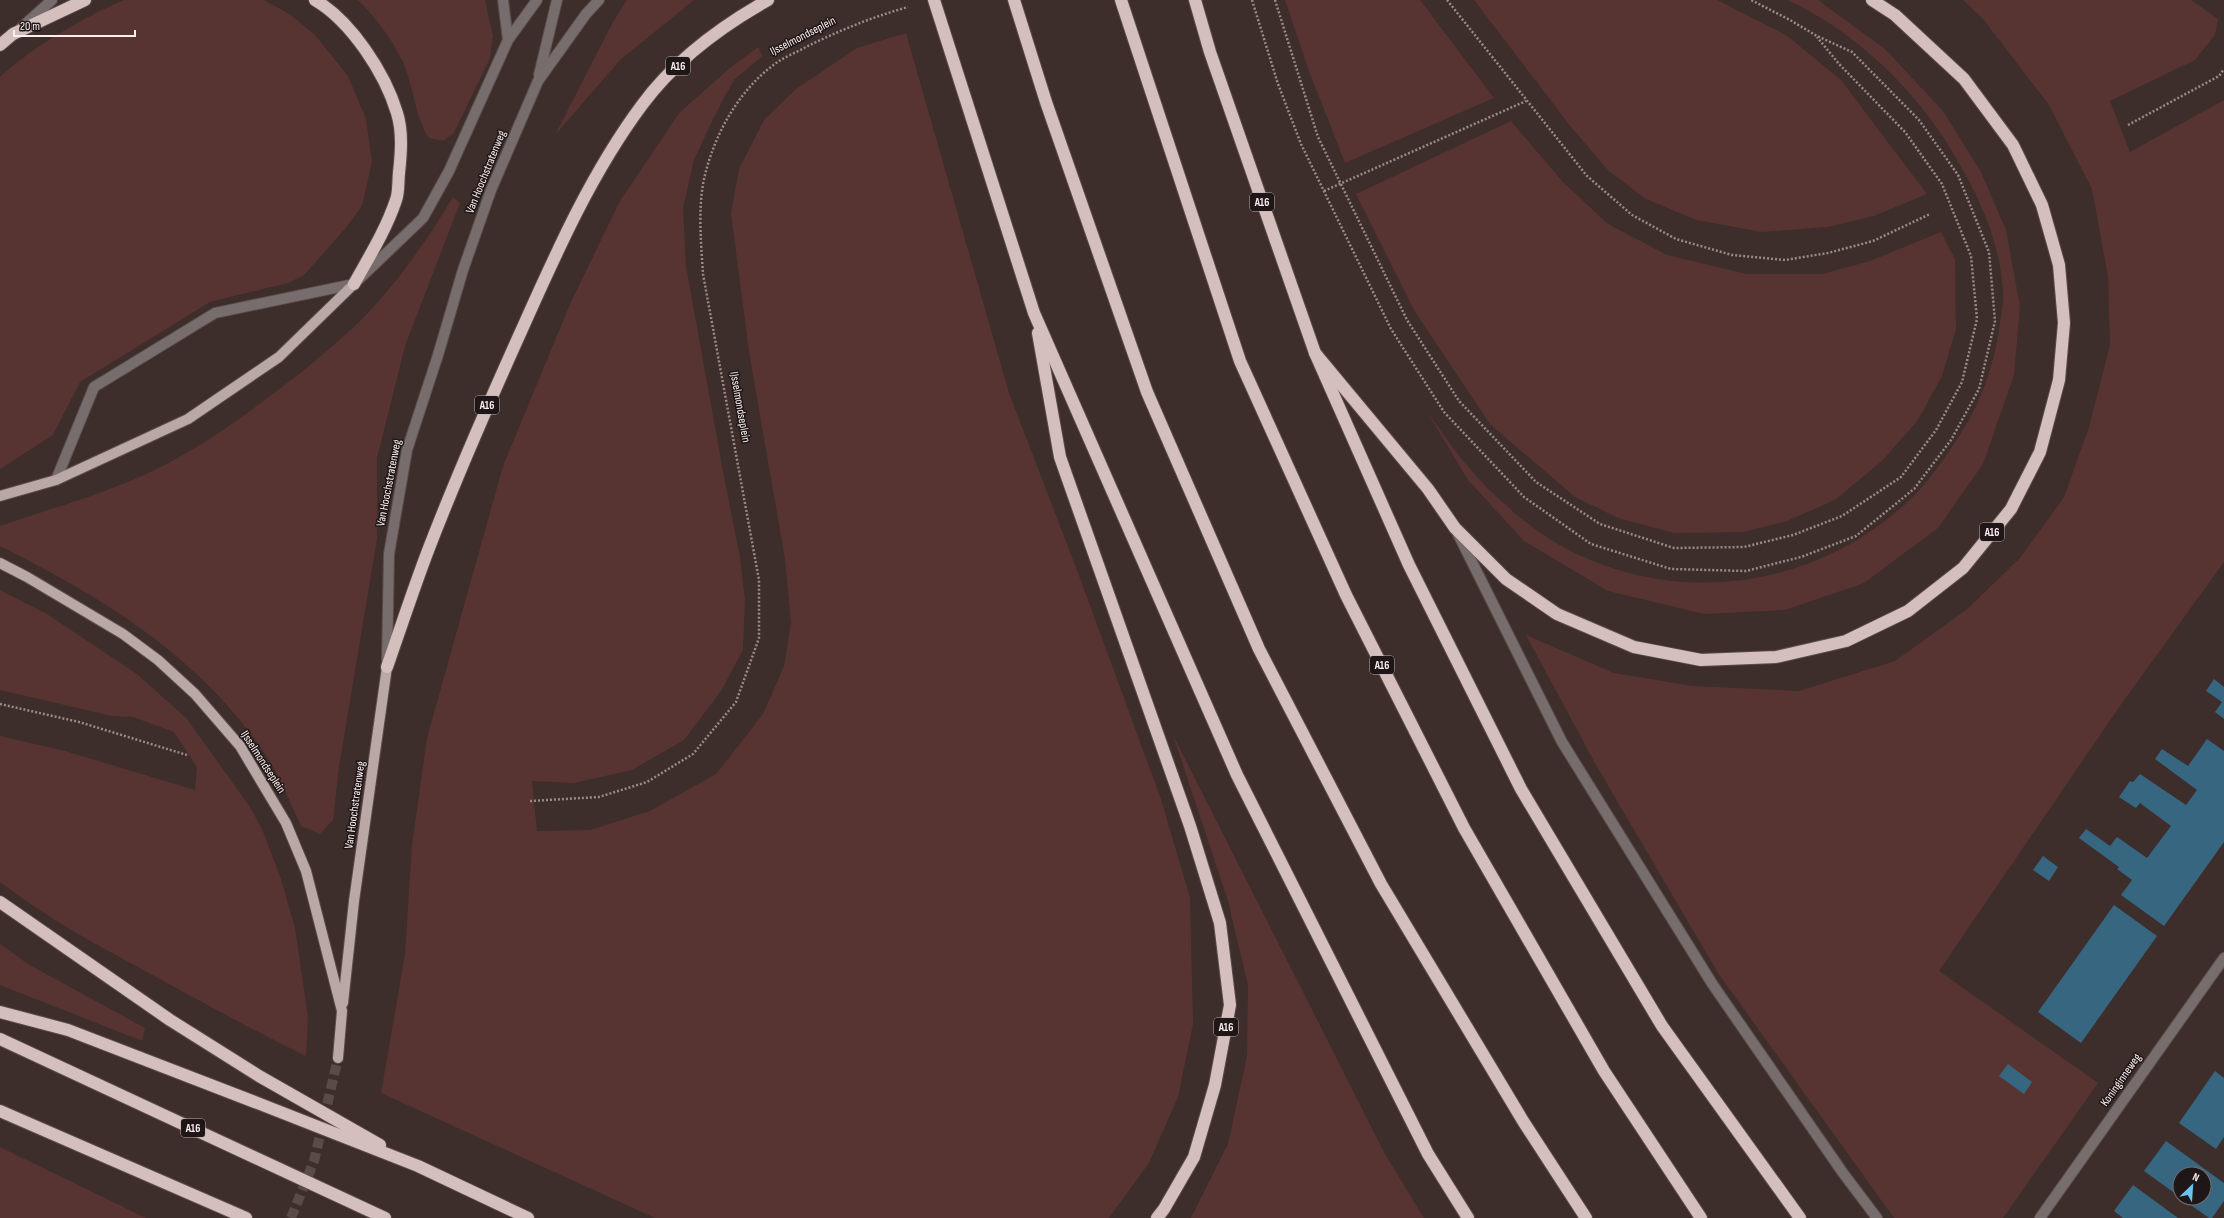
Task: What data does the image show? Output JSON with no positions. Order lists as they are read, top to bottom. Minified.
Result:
{"streets":{"highway":["A16"],"main road":["IJsselmondseplein","Van Hoochstratenweg"],"street":["Koninginneweg"]},"crossings":[["IJsselmondseplein","Van Hoochstratenweg"],["A16","Van Hoochstratenweg"]],"scale_bar":"20 m","north":"top right"}
